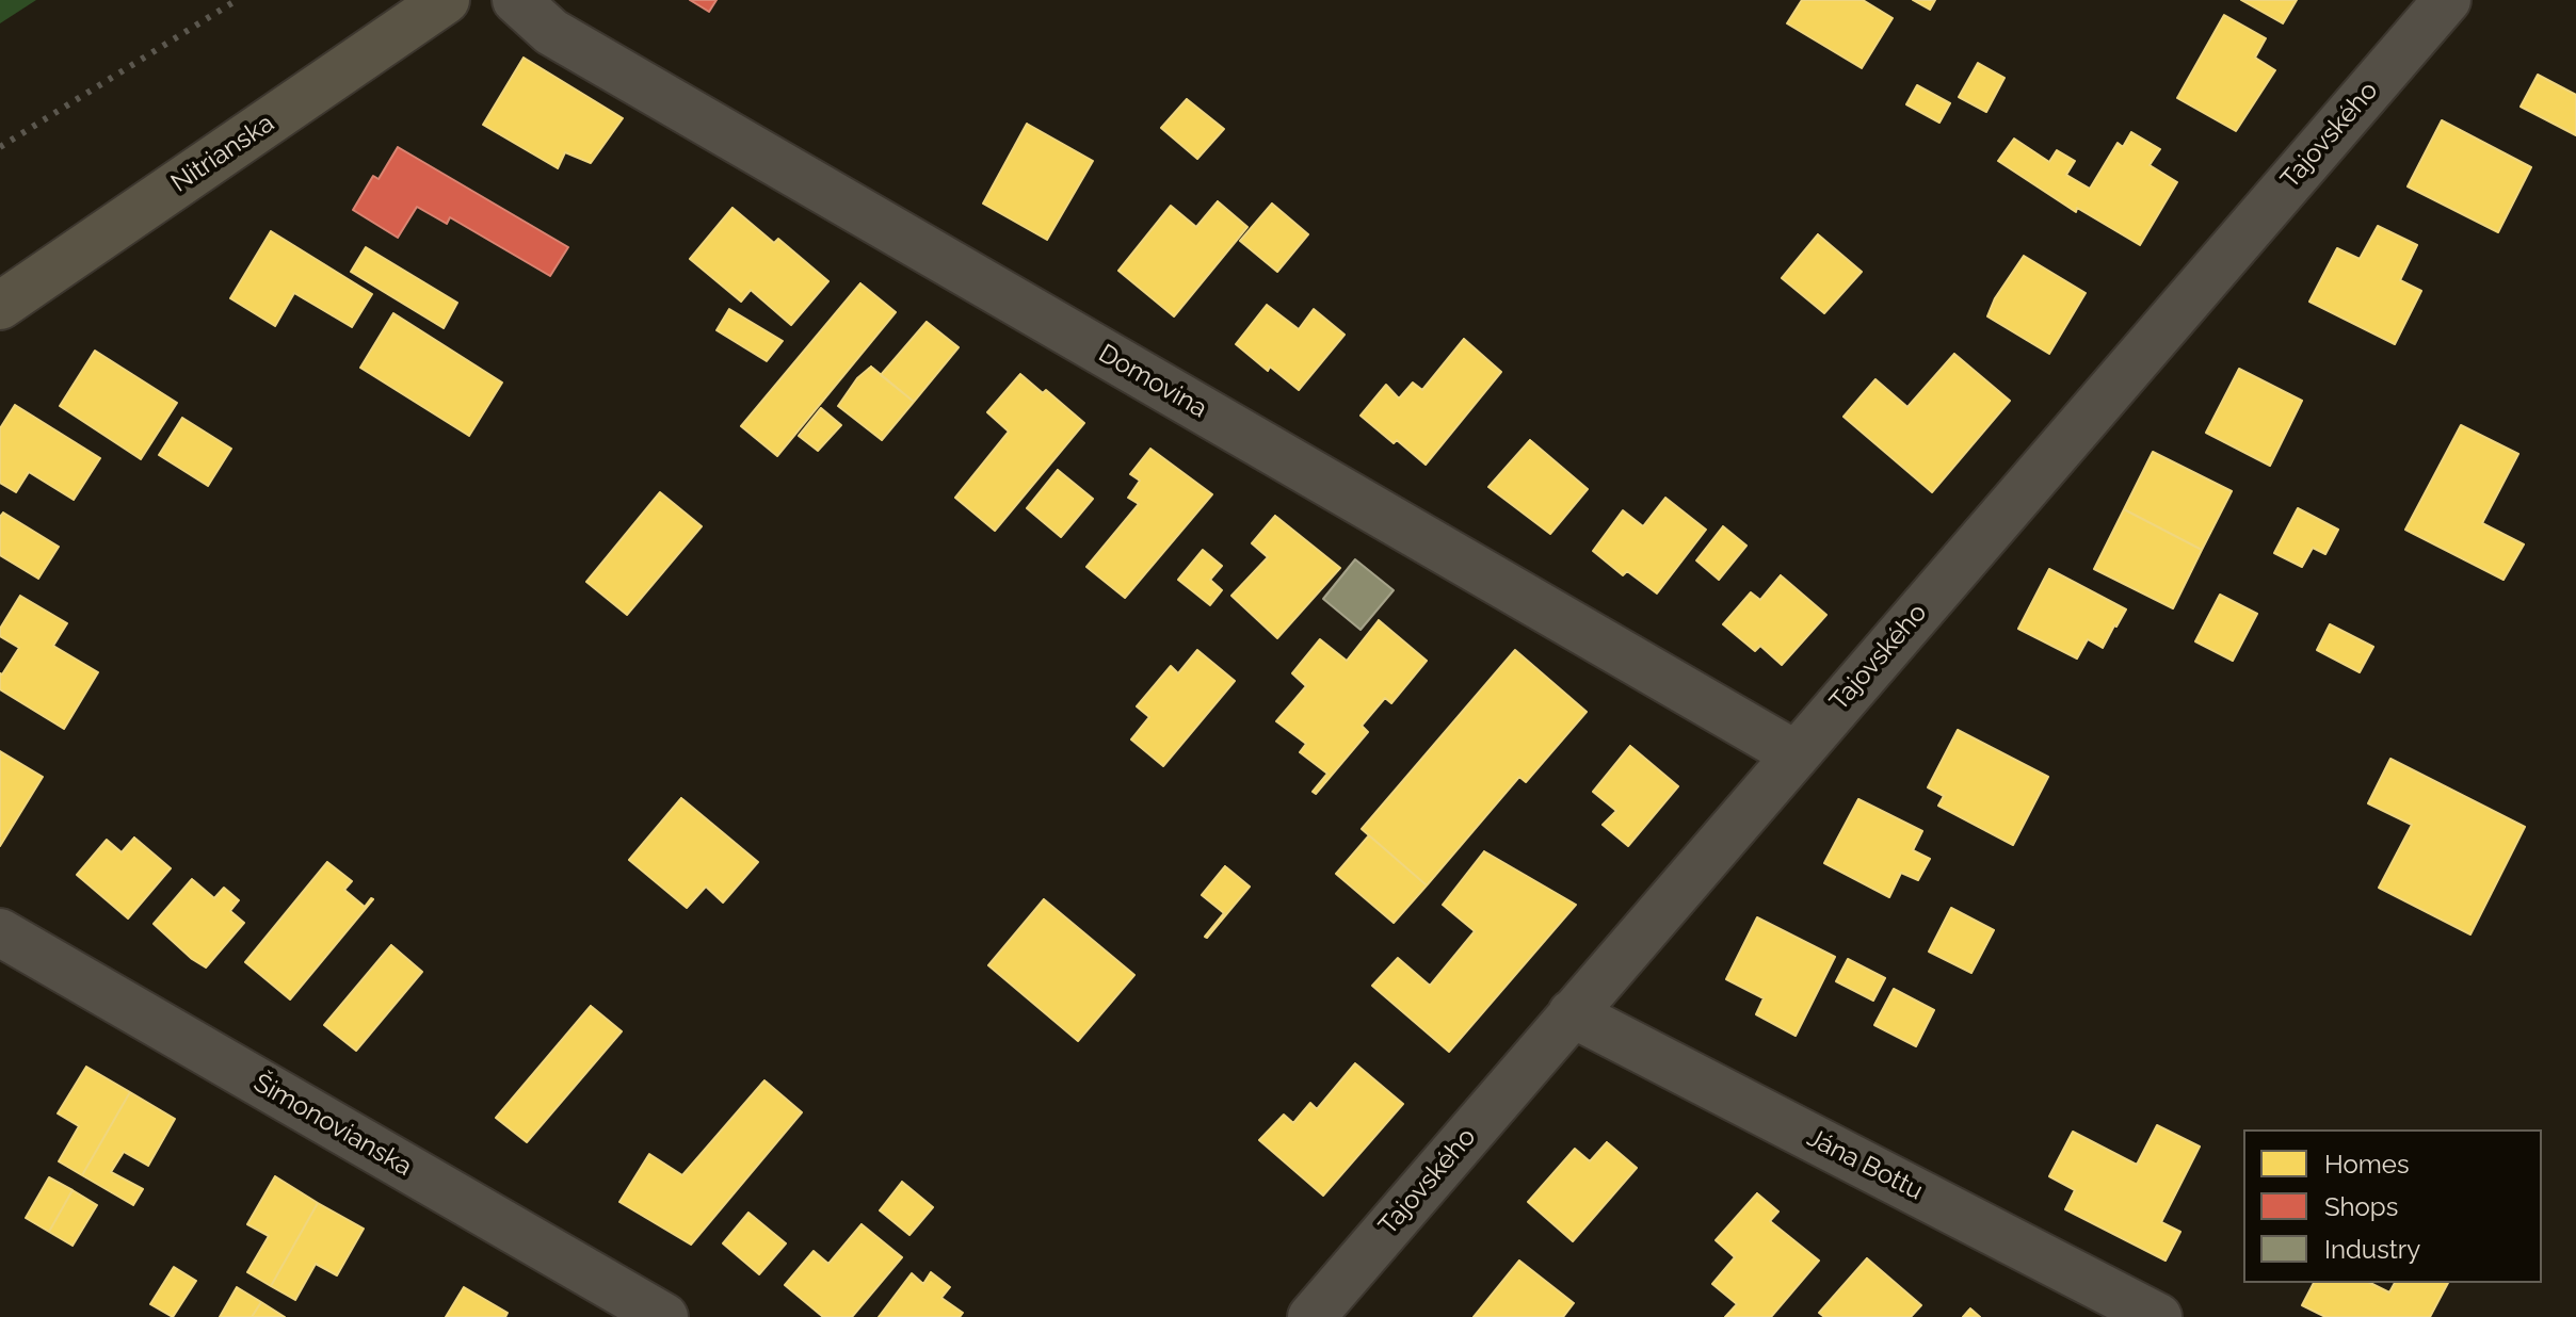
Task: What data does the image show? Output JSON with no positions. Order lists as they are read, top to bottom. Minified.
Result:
{"streets":{"main road":["Nitrianska"],"street":["Tajovského","Domovina","Šimonovianska","Jána Bottu"]},"crossings":[["Tajovského","Domovina"],["Tajovského","Jána Bottu"]],"legend":["Homes","Shops","Industry"]}
